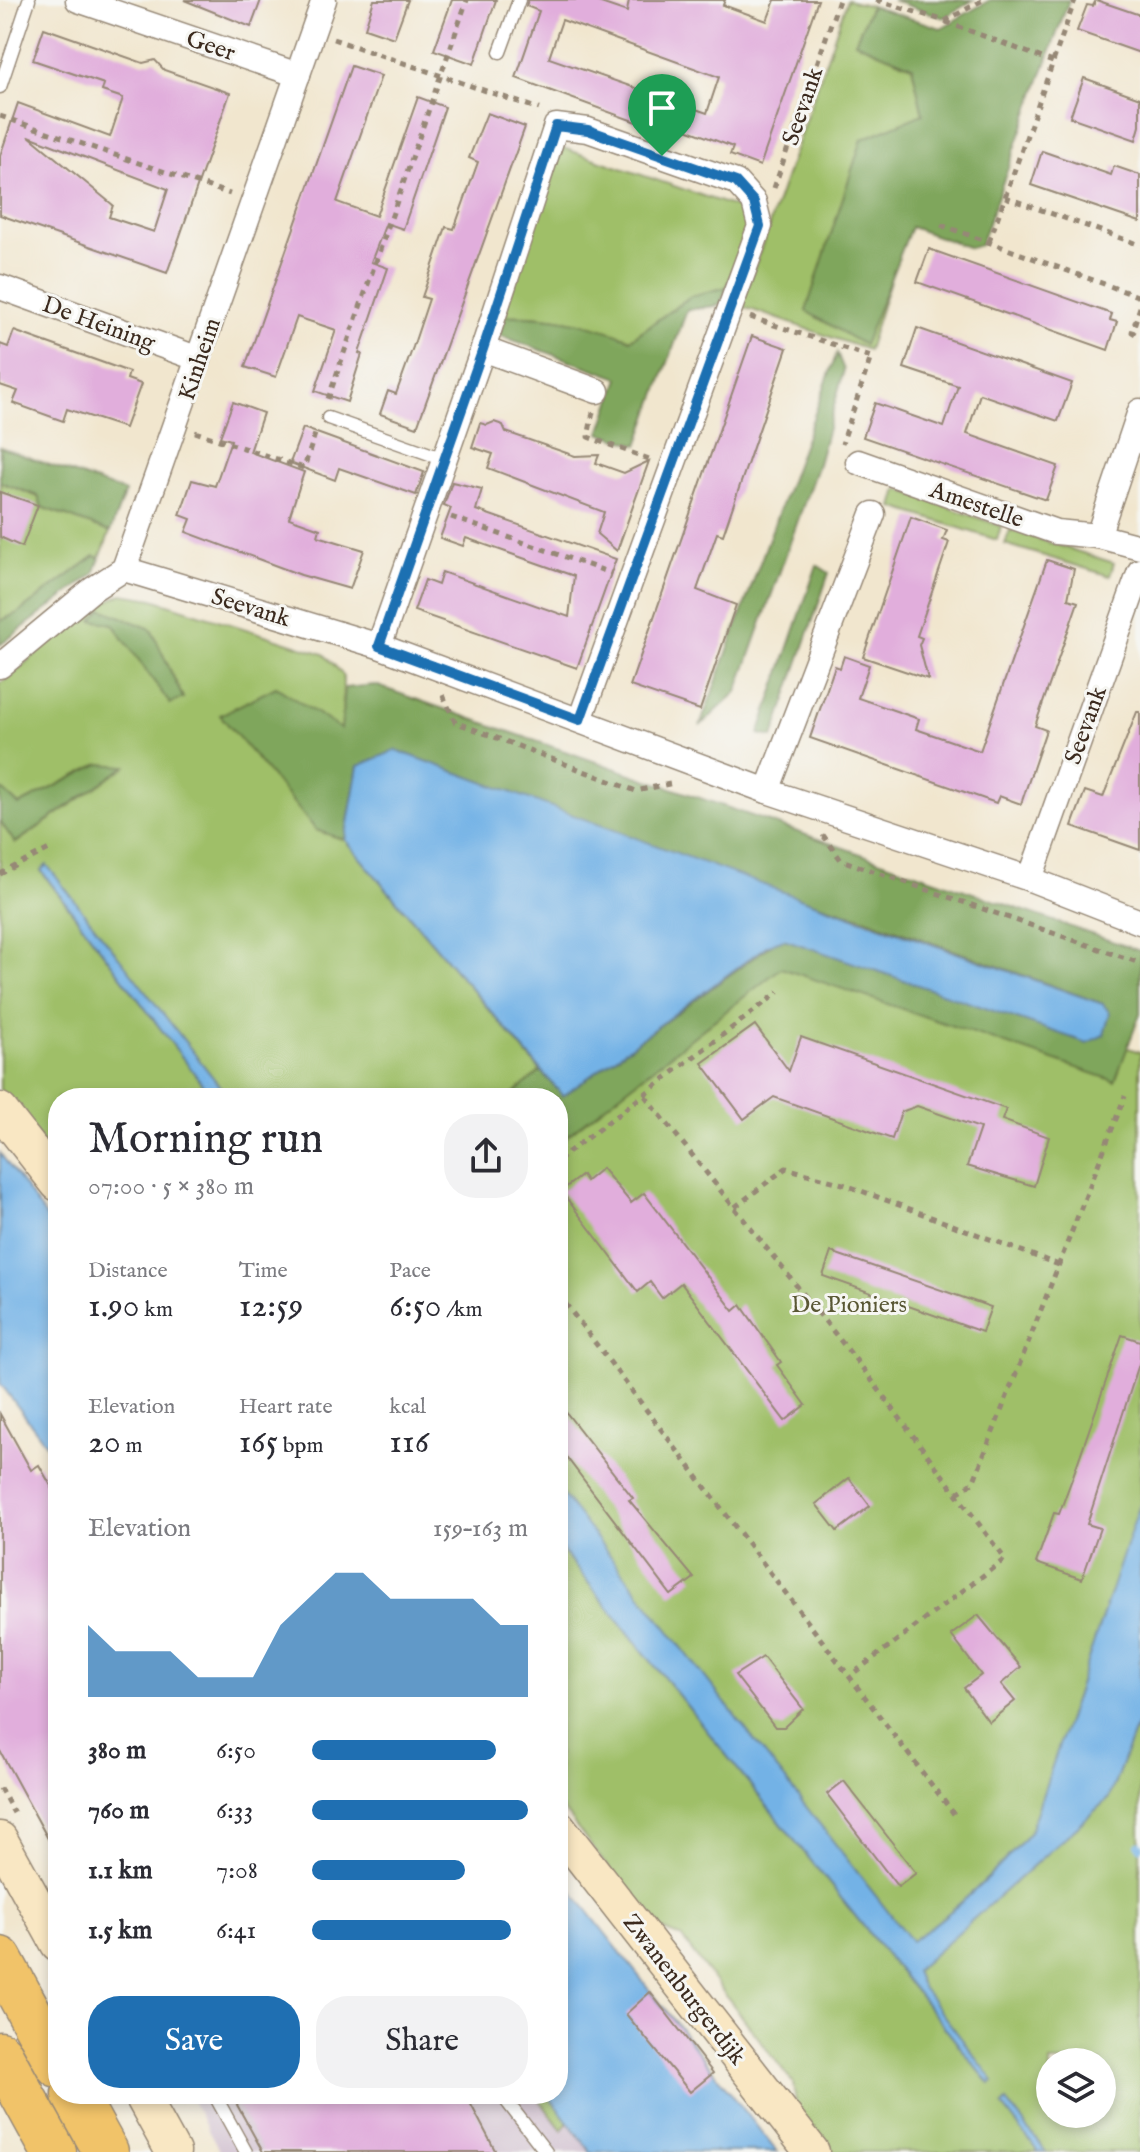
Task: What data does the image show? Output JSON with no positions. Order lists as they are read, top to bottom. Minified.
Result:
{"streets":{"street":["Geer","Seevank","De Heining","Kinheim","Amestelle","Zwanenburgerdijk"]},"crossings":[["Geer","Kinheim"],["Seevank","Kinheim"],["De Heining","Kinheim"]],"parks":["De Pioniers"],"page":{"heading":["Morning run","07:00 · 5 × 380 m"],"stats":[["Distance","1.90 km"],["Time","12:59"],["Pace","6:50 /km"],["Elevation","20 m"],["Heart rate","165 bpm"],["kcal","116"]],"chart":["Elevation","159–163 m"],"list":[{"name":"380 m","note":"6:50"},{"name":"760 m","note":"6:33"},{"name":"1.1 km","note":"7:08"},{"name":"1.5 km","note":"6:41"}],"buttons":["Save","Share"]}}
